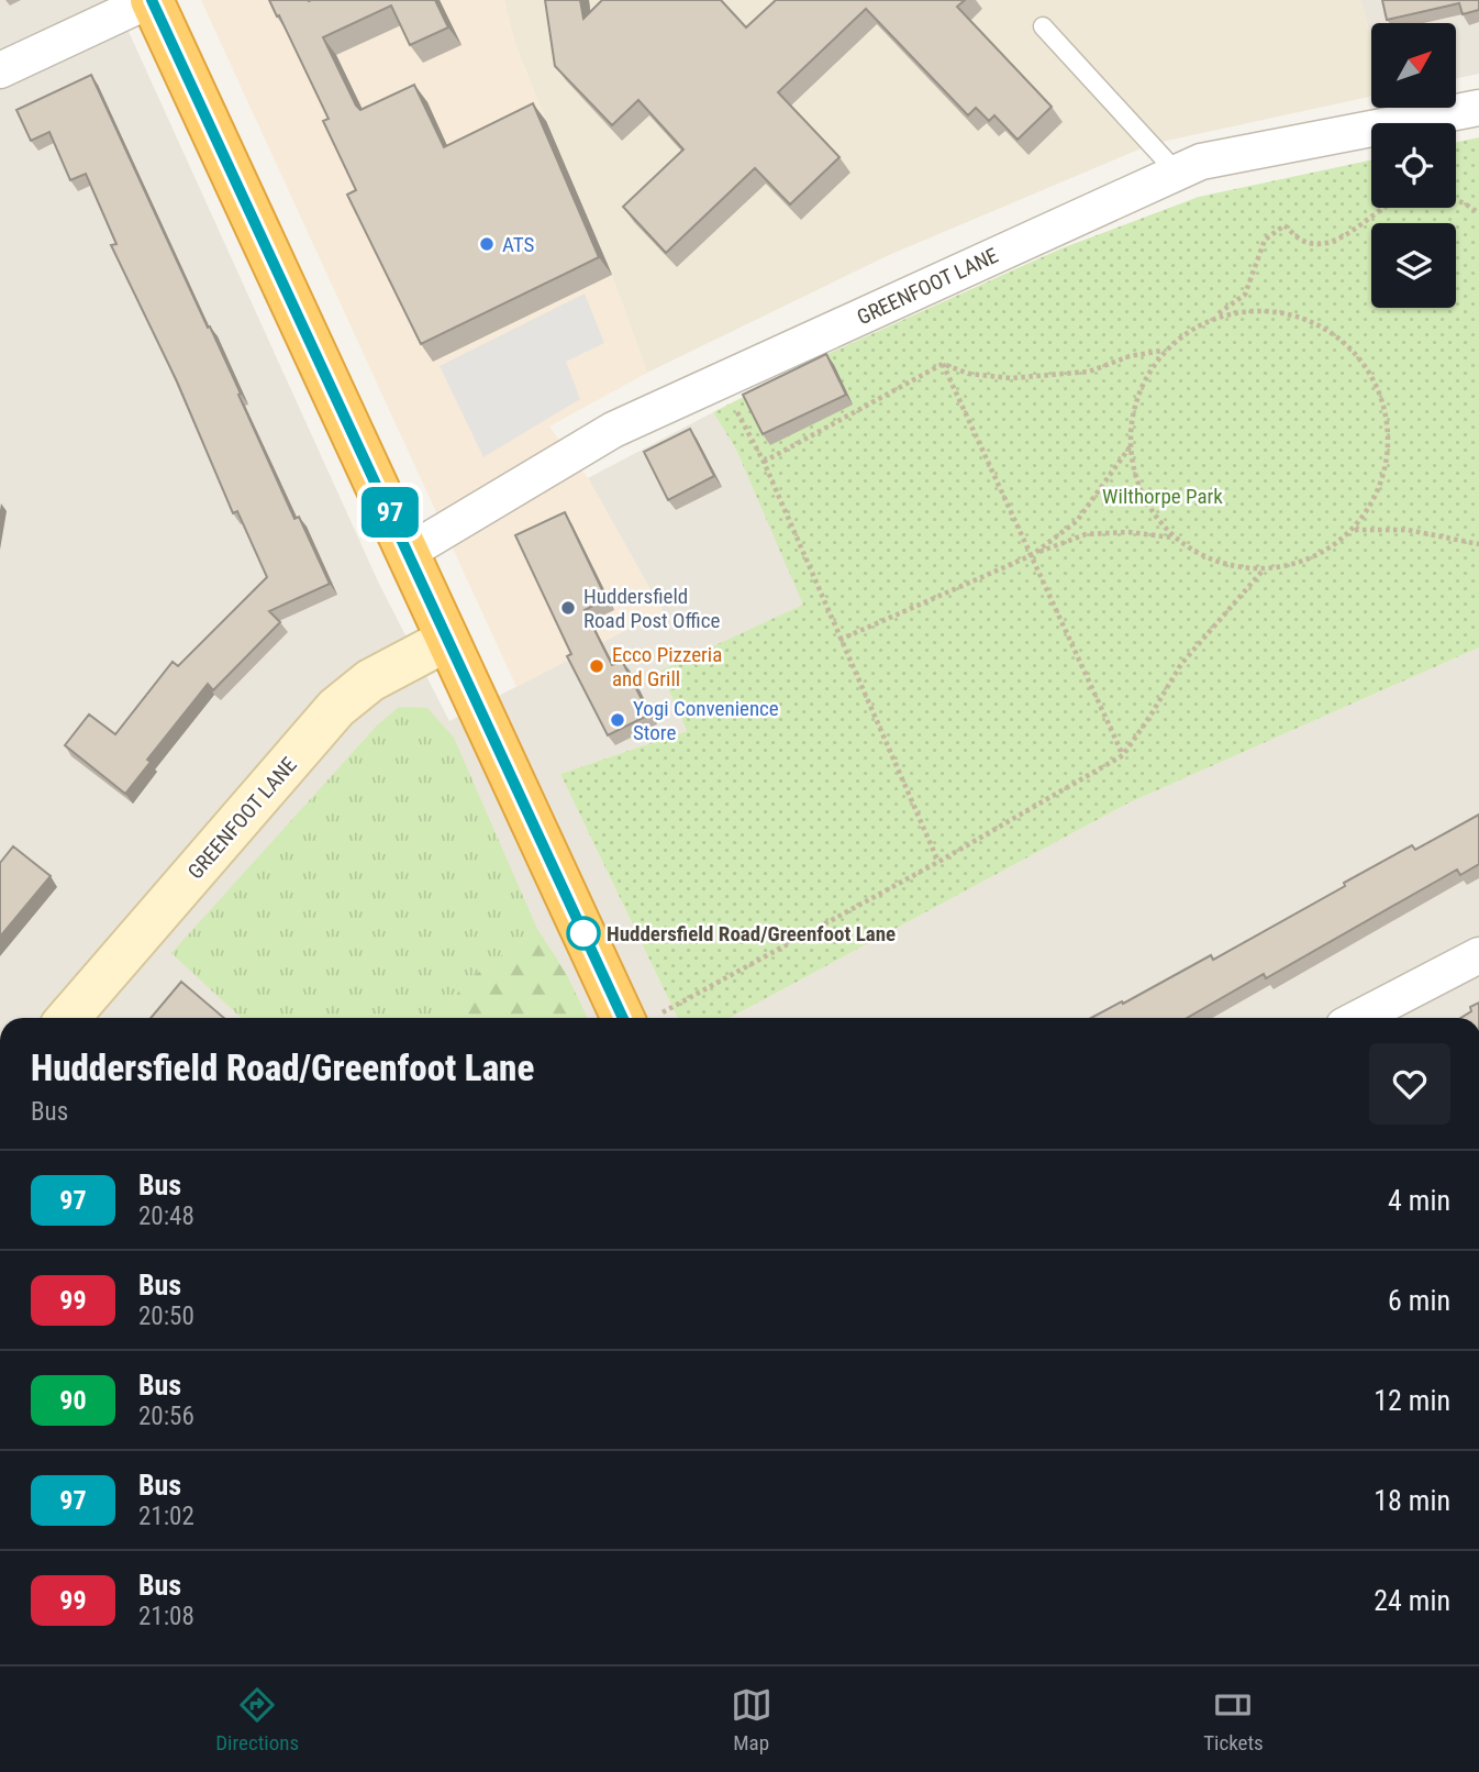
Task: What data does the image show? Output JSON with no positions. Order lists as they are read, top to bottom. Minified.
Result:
{"streets":{"street":["GREENFOOT LANE"]},"parks":["Wilthorpe Park"],"places":["ATS","Huddersfield Road Post Office","Ecco Pizzeria and Grill","Yogi Convenience Store","Huddersfield Road/Greenfoot Lane"],"lines":["bus line 97"],"north":"top right","page":{"on_map":"97","heading":["Huddersfield Road/Greenfoot Lane","Bus"],"list":[{"mark":"97","name":"Bus","note":"20:48","value":"4 min"},{"mark":"99","name":"Bus","note":"20:50","value":"6 min"},{"mark":"90","name":"Bus","note":"20:56","value":"12 min"},{"mark":"97","name":"Bus","note":"21:02","value":"18 min"},{"mark":"99","name":"Bus","note":"21:08","value":"24 min"}],"tabs":["Directions","Map","Tickets"]}}
